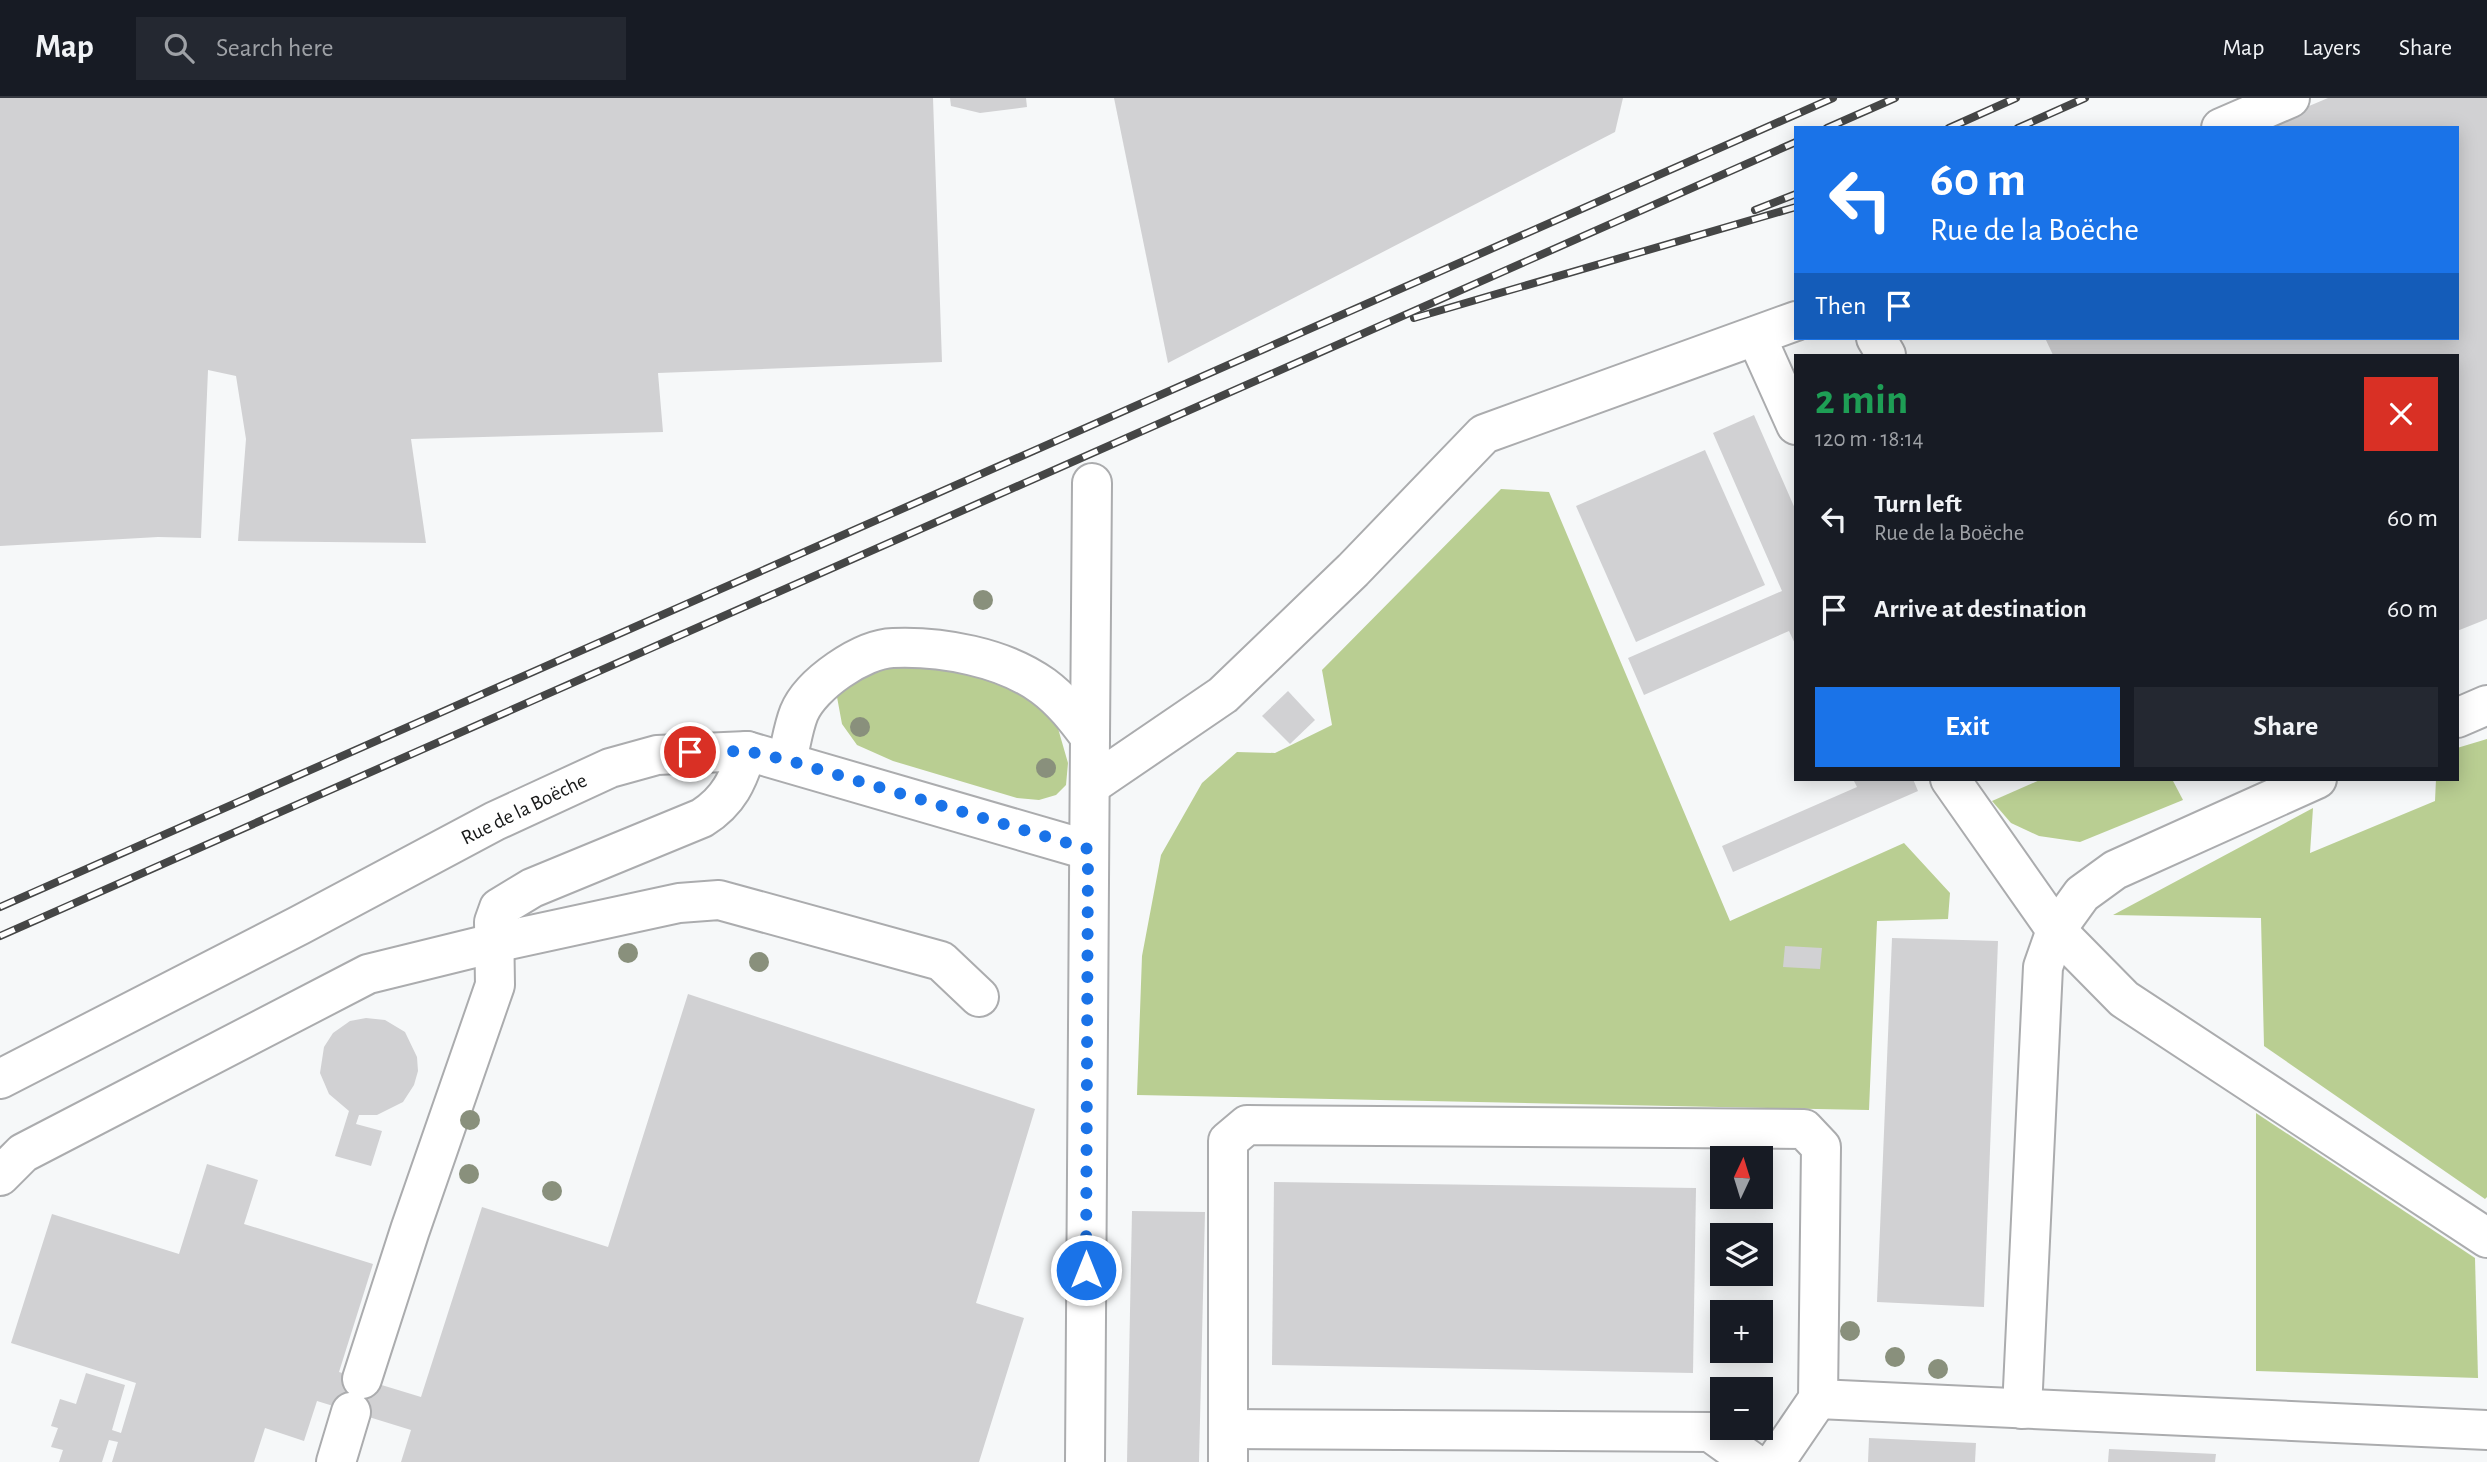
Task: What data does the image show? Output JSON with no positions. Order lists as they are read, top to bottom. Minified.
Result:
{"streets":{"street":["Rue de la Boëche"]},"north":"top","page":{"header":"Map","search":"Search here","nav":["Map","Layers","Share"],"turn":["60 m","Rue de la Boëche"],"then":"Then","heading":["2 min","120 m · 18:14"],"list":[{"name":"Turn left","note":"Rue de la Boëche","value":"60 m"},{"name":"Arrive at destination","value":"60 m"}],"buttons":["Exit","Share"],"map_buttons":["+","−"]}}
